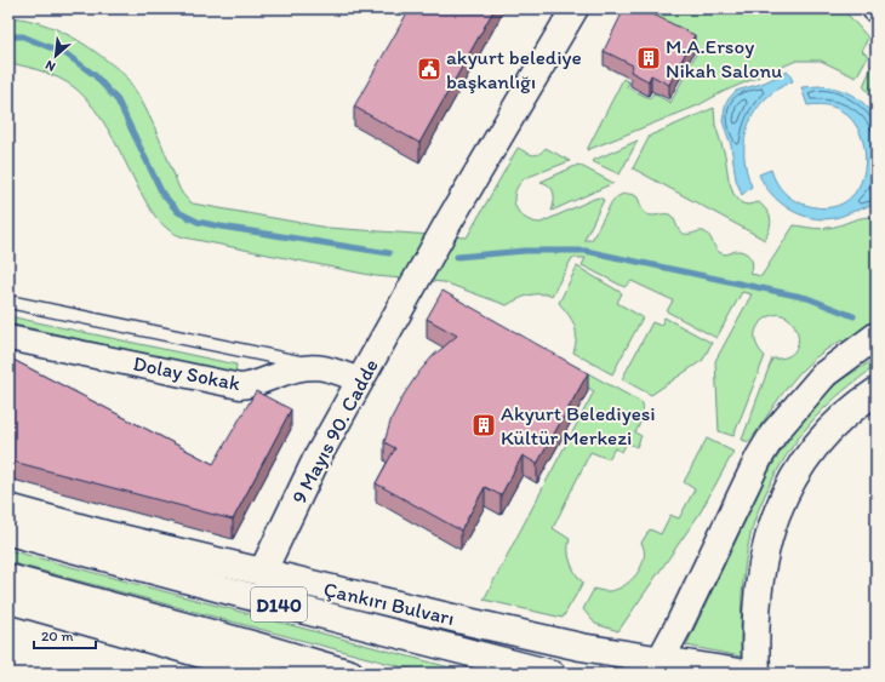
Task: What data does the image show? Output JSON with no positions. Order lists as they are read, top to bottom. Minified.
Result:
{"streets":{"main road":["9 Mayıs 90. Cadde","Çankırı Bulvarı","D140"],"street":["Dolay Sokak"]},"crossings":[["Dolay Sokak","9 Mayıs 90. Cadde"],["9 Mayıs 90. Cadde","Çankırı Bulvarı"]],"places":{"building":["M.A.Ersoy Nikah Salonu","Akyurt Belediyesi Kültür Merkezi"],"public building":["akyurt belediye başkanlığı"]},"scale_bar":"20 m","north":"bottom left"}
